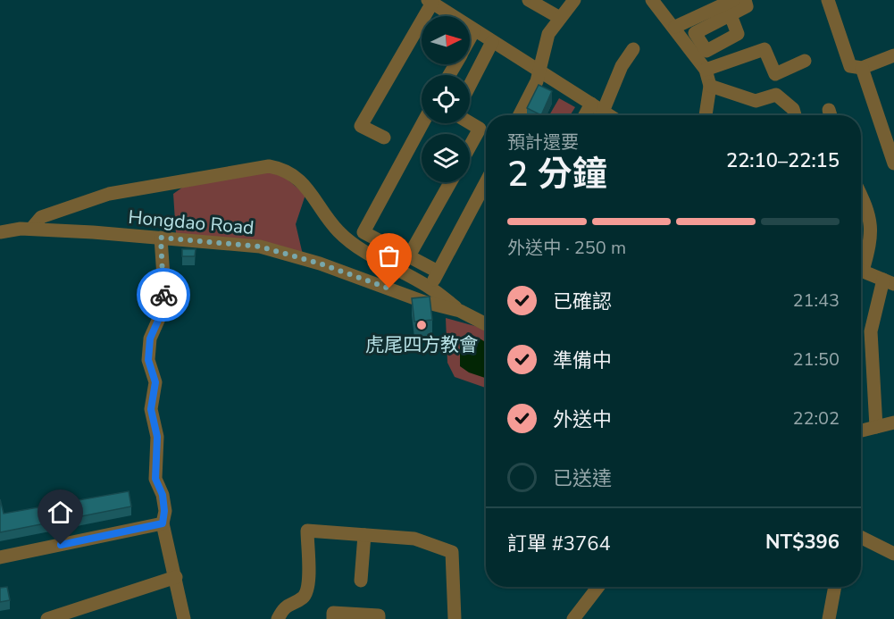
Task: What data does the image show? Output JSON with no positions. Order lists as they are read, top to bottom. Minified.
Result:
{"streets":{"street":["Hongdao Road"]},"places":["虎尾四方教會"],"north":"right","page":{"heading":["2 分鐘","預計還要","22:10–22:15"],"panel":["訂單 #3764","NT$396"],"bar":"外送中 · 250 m","list":[["已確認","21:43"],["準備中","21:50"],["外送中","22:02"],"已送達"]}}
